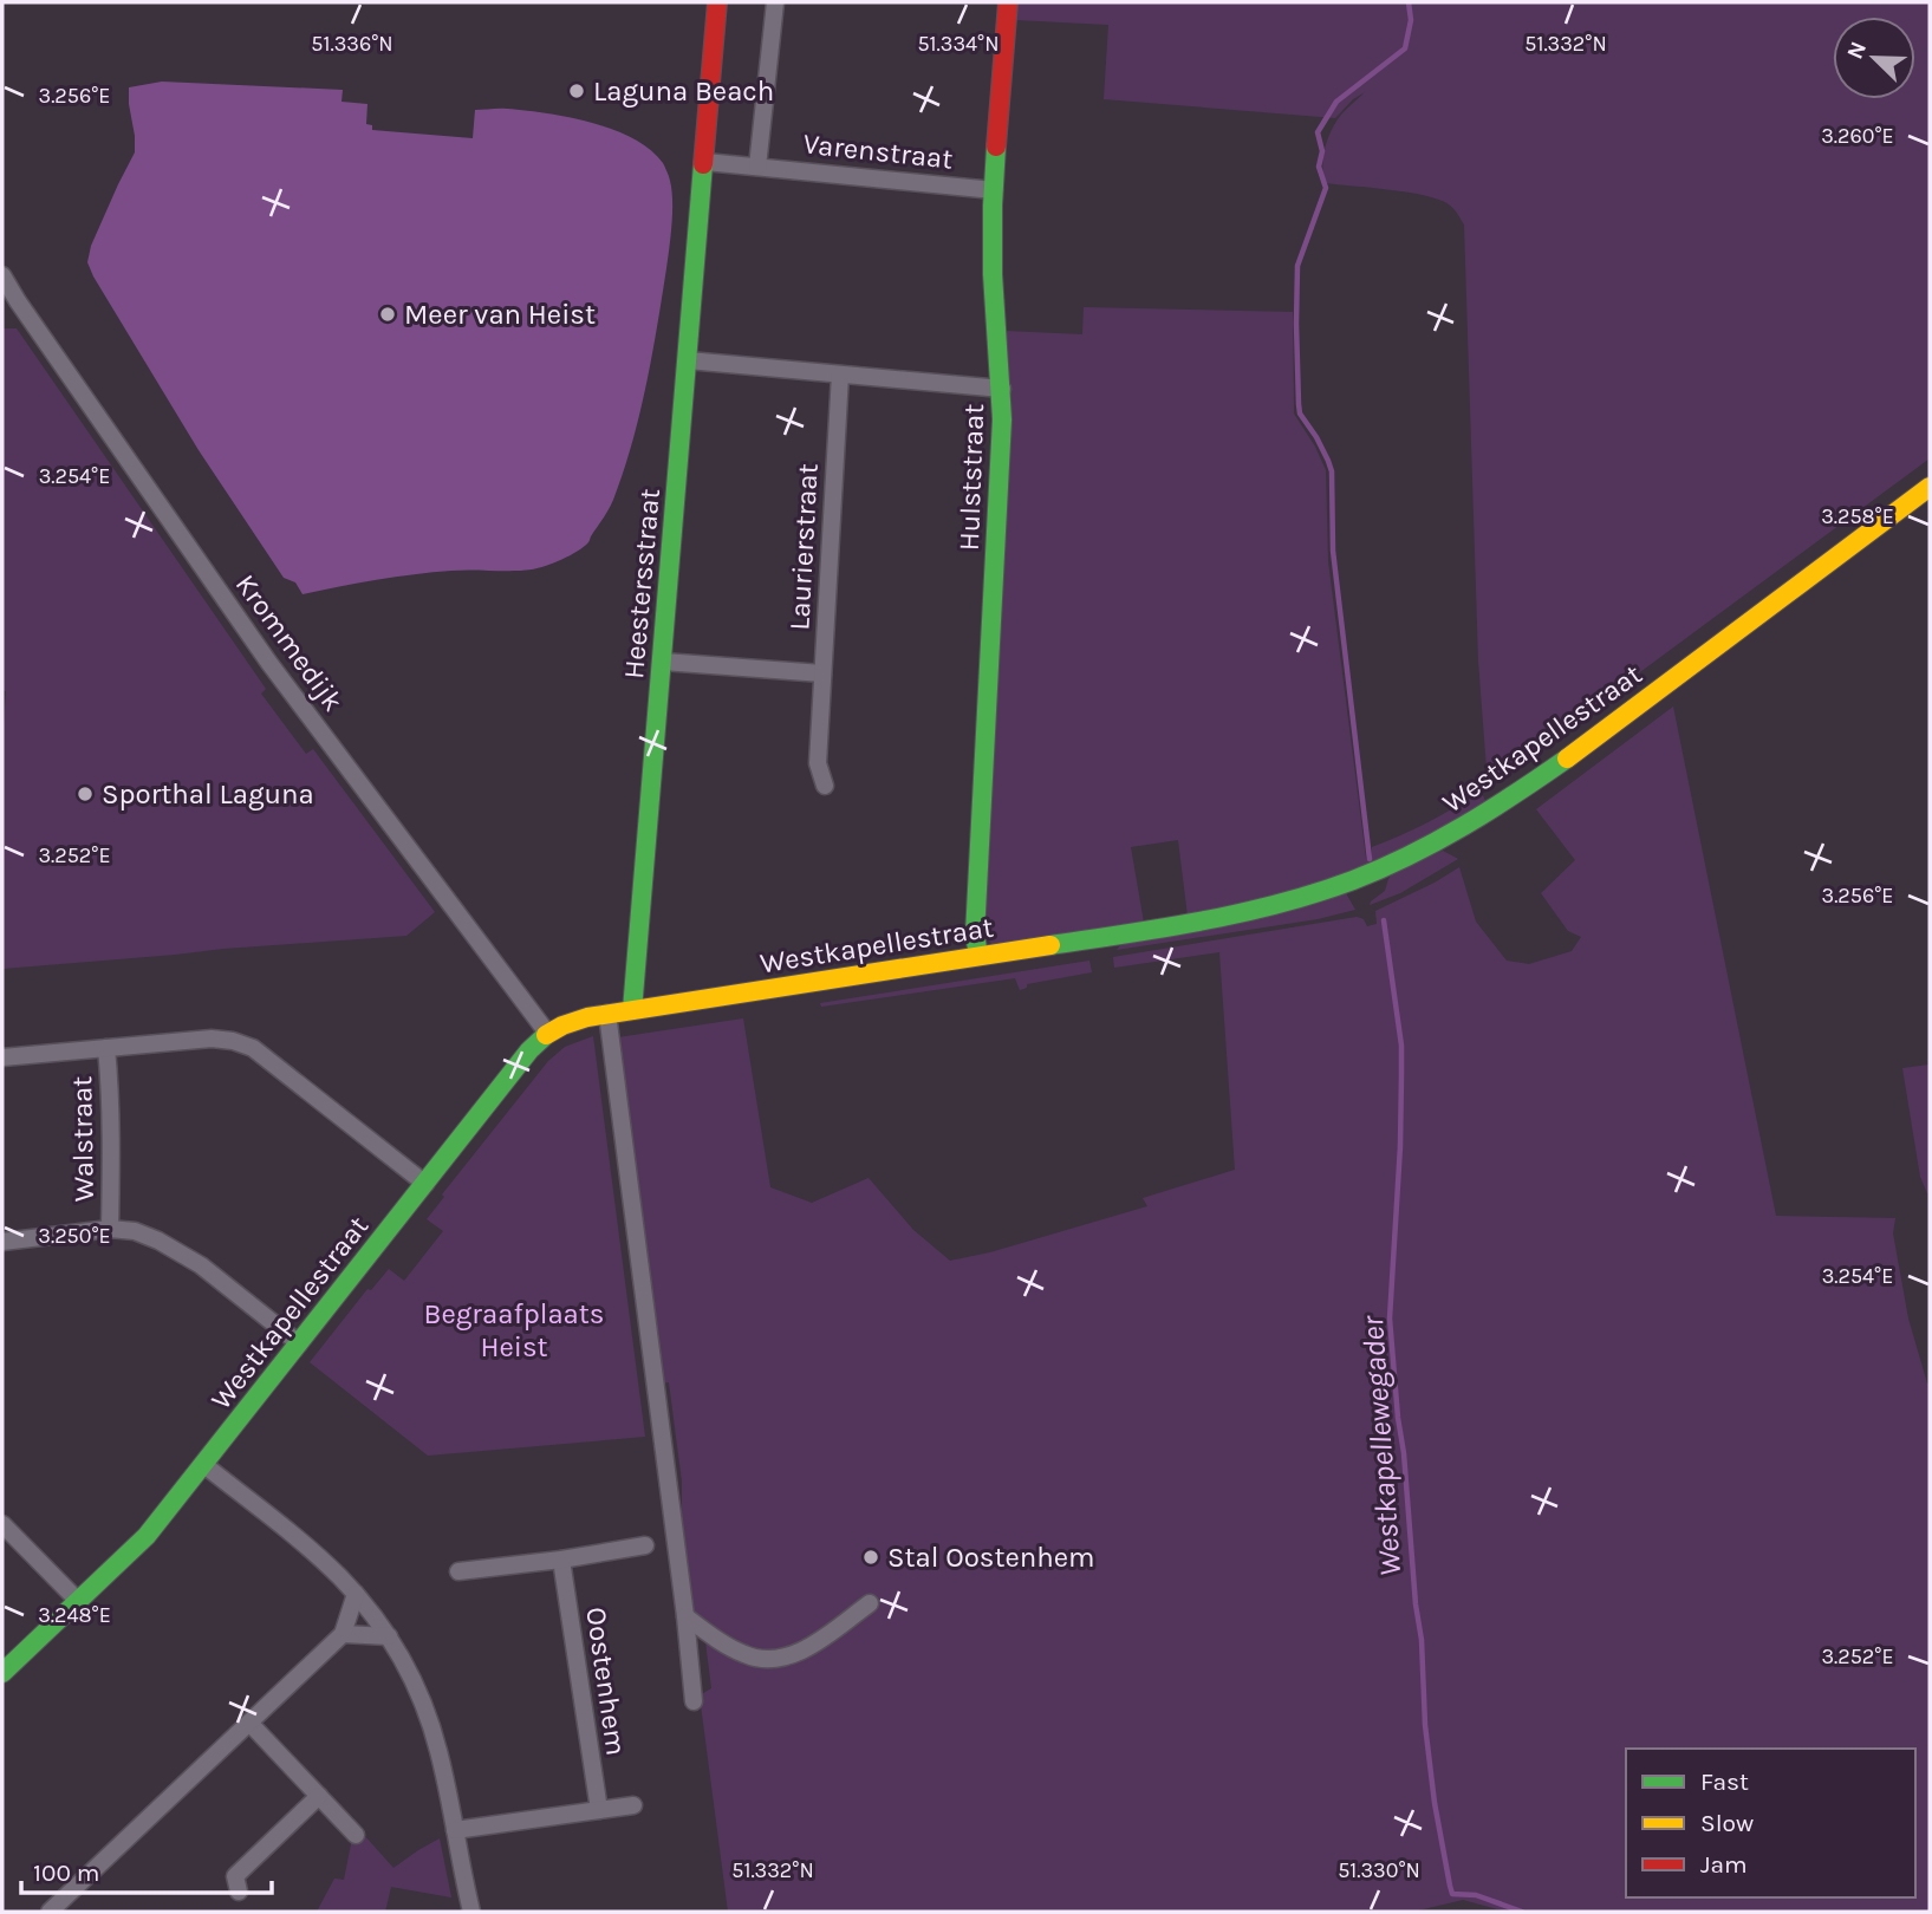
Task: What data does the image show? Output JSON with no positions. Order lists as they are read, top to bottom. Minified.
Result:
{"streets":{"street":["Varenstraat","Hulststraat","Laurierstraat","Heestersstraat","Krommedijk","Westkapellestraat","Walstraat","Oostenhem"]},"crossings":[["Varenstraat","Hulststraat"],["Hulststraat","Westkapellestraat"],["Laurierstraat","Heestersstraat"],["Heestersstraat","Westkapellestraat"],["Krommedijk","Westkapellestraat"],["Westkapellestraat","Walstraat"]],"water":["Westkapellewegader"],"parks":["Begraafplaats Heist"],"places":["Laguna Beach","Meer van Heist","Sporthal Laguna","Stal Oostenhem"],"legend":["Fast","Slow","Jam"],"scale_bar":"100 m","north":"top left","coordinates":["51.334°N","51.332°N","51.336°N","3.256°E","3.260°E","3.254°E","3.258°E","3.252°E","3.250°E","3.248°E","51.330°N"]}
